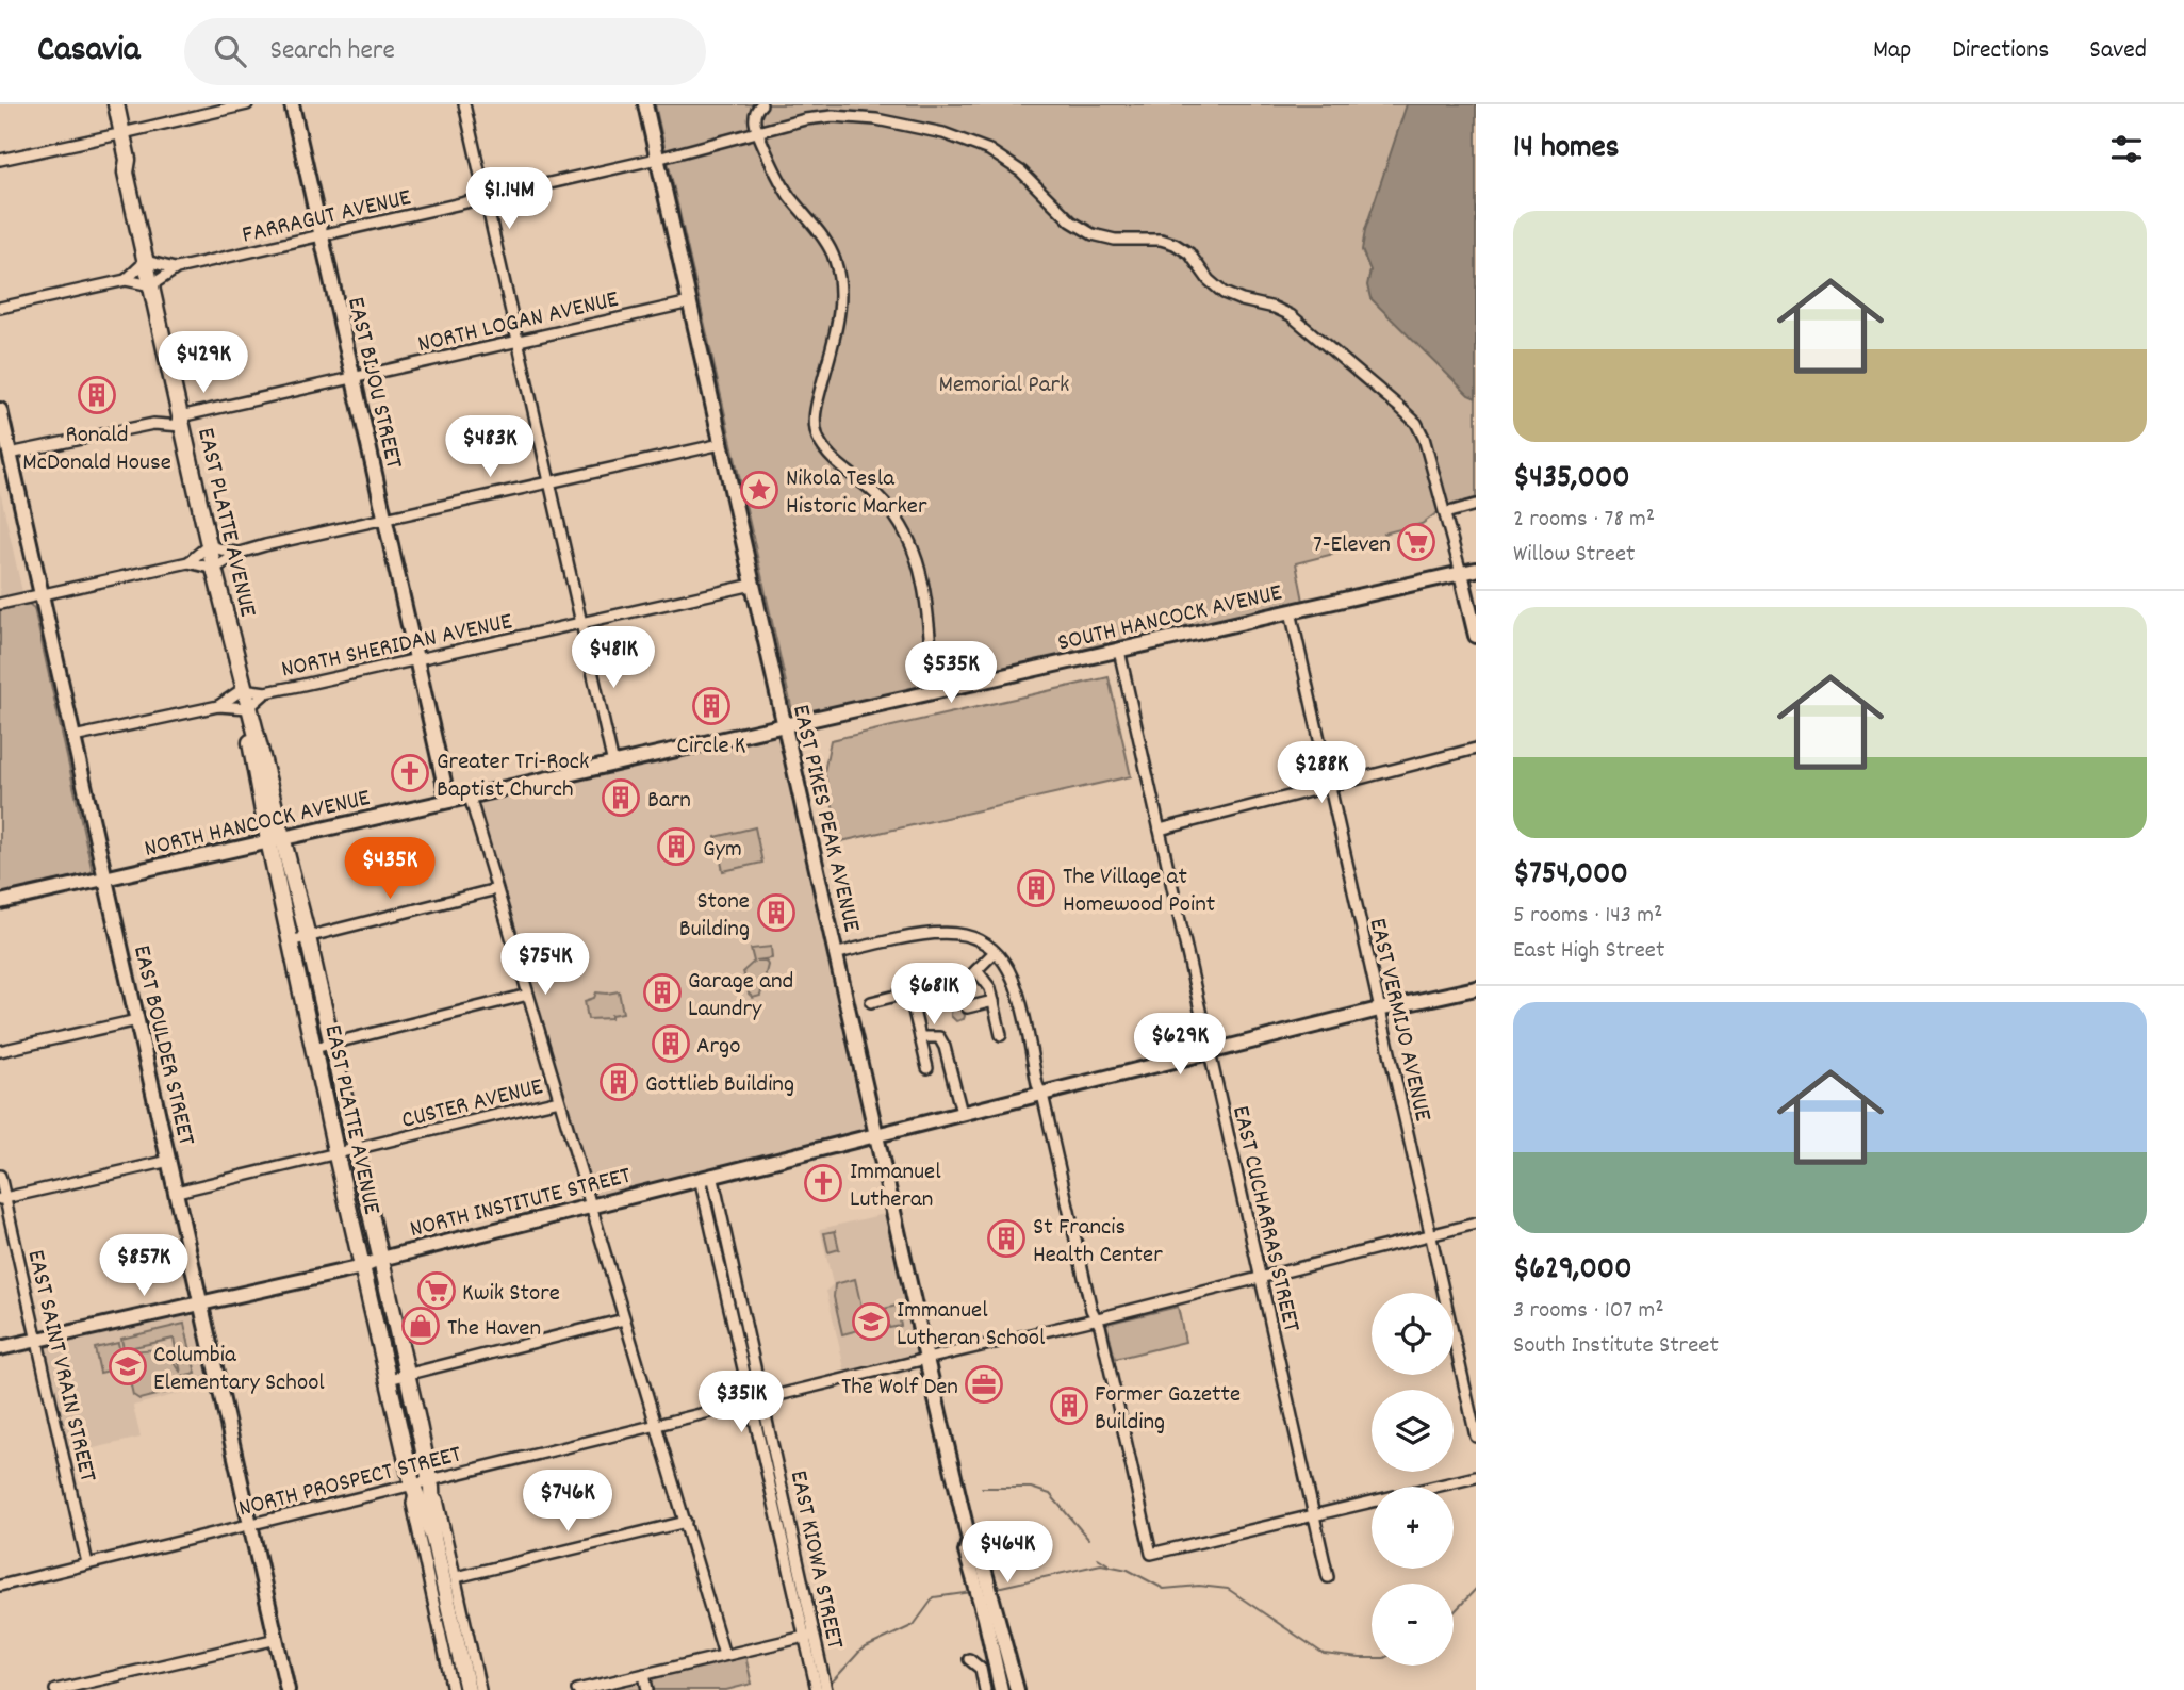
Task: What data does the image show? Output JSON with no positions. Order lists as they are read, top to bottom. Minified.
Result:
{"streets":{"main road":["EAST PLATTE AVENUE"],"street":["FARRAGUT AVENUE","NORTH LOGAN AVENUE","EAST BIJOU STREET","SOUTH HANCOCK AVENUE","NORTH SHERIDAN AVENUE","EAST PIKES PEAK AVENUE","NORTH HANCOCK AVENUE","EAST VERMIJO AVENUE","EAST BOULDER STREET","CUSTER AVENUE","NORTH INSTITUTE STREET","EAST CUCHARRAS STREET","EAST SAINT VRAIN STREET","NORTH PROSPECT STREET","EAST KIOWA STREET"]},"crossings":[["FARRAGUT AVENUE","EAST BIJOU STREET"],["FARRAGUT AVENUE","EAST PLATTE AVENUE"],["FARRAGUT AVENUE","SOUTH HANCOCK AVENUE"],["FARRAGUT AVENUE","EAST PIKES PEAK AVENUE"],["NORTH LOGAN AVENUE","EAST BIJOU STREET"],["NORTH LOGAN AVENUE","EAST PLATTE AVENUE"],["NORTH LOGAN AVENUE","EAST PIKES PEAK AVENUE"],["NORTH LOGAN AVENUE","EAST BOULDER STREET"],["EAST BIJOU STREET","NORTH SHERIDAN AVENUE"],["EAST BIJOU STREET","NORTH HANCOCK AVENUE"],["EAST PLATTE AVENUE","NORTH SHERIDAN AVENUE"],["EAST PLATTE AVENUE","NORTH HANCOCK AVENUE"],["EAST PLATTE AVENUE","CUSTER AVENUE"],["EAST PLATTE AVENUE","NORTH INSTITUTE STREET"],["EAST PLATTE AVENUE","NORTH PROSPECT STREET"],["SOUTH HANCOCK AVENUE","EAST PIKES PEAK AVENUE"],["SOUTH HANCOCK AVENUE","NORTH HANCOCK AVENUE"],["SOUTH HANCOCK AVENUE","EAST VERMIJO AVENUE"],["SOUTH HANCOCK AVENUE","EAST CUCHARRAS STREET"],["NORTH SHERIDAN AVENUE","EAST PIKES PEAK AVENUE"],["EAST PIKES PEAK AVENUE","NORTH HANCOCK AVENUE"],["EAST PIKES PEAK AVENUE","NORTH INSTITUTE STREET"],["EAST PIKES PEAK AVENUE","NORTH PROSPECT STREET"],["NORTH HANCOCK AVENUE","EAST BOULDER STREET"],["EAST VERMIJO AVENUE","NORTH INSTITUTE STREET"],["EAST VERMIJO AVENUE","NORTH PROSPECT STREET"],["EAST BOULDER STREET","CUSTER AVENUE"],["EAST BOULDER STREET","NORTH INSTITUTE STREET"],["EAST BOULDER STREET","NORTH PROSPECT STREET"],["NORTH INSTITUTE STREET","EAST CUCHARRAS STREET"],["NORTH INSTITUTE STREET","EAST SAINT VRAIN STREET"],["NORTH INSTITUTE STREET","EAST KIOWA STREET"],["EAST CUCHARRAS STREET","NORTH PROSPECT STREET"],["EAST SAINT VRAIN STREET","NORTH PROSPECT STREET"],["NORTH PROSPECT STREET","EAST KIOWA STREET"]],"parks":["Memorial Park"],"places":{"building":["Ronald McDonald House","Circle K","Barn","Gym","The Village at Homewood Point","Stone Building","Garage and Laundry","Argo","Gottlieb Building","St Francis Health Center","Former Gazette Building"],"place":["Nikola Tesla Historic Marker"],"supermarket":["7-Eleven","Kwik Store"],"church":["Greater Tri-Rock Baptist Church","Immanuel Lutheran"],"school or university":["Immanuel Lutheran School","Columbia Elementary School"],"shop":["The Haven"],"office":["The Wolf Den"]},"page":{"header":"Casavia","search":"Search here","nav":["Map","Directions","Saved"],"heading":"14 homes","price":["$1.14M","$429K","$483K","$481K","$535K","$288K","$435K","$754K","$681K","$629K","$857K","$351K","$746K","$464K"],"list":[{"name":"$435,000","note":"2 rooms · 78 m² · Willow Street"},{"name":"$754,000","note":"5 rooms · 143 m² · East High Street"},{"name":"$629,000","note":"3 rooms · 107 m² · South Institute Street"}],"map_buttons":["+","−"]}}
